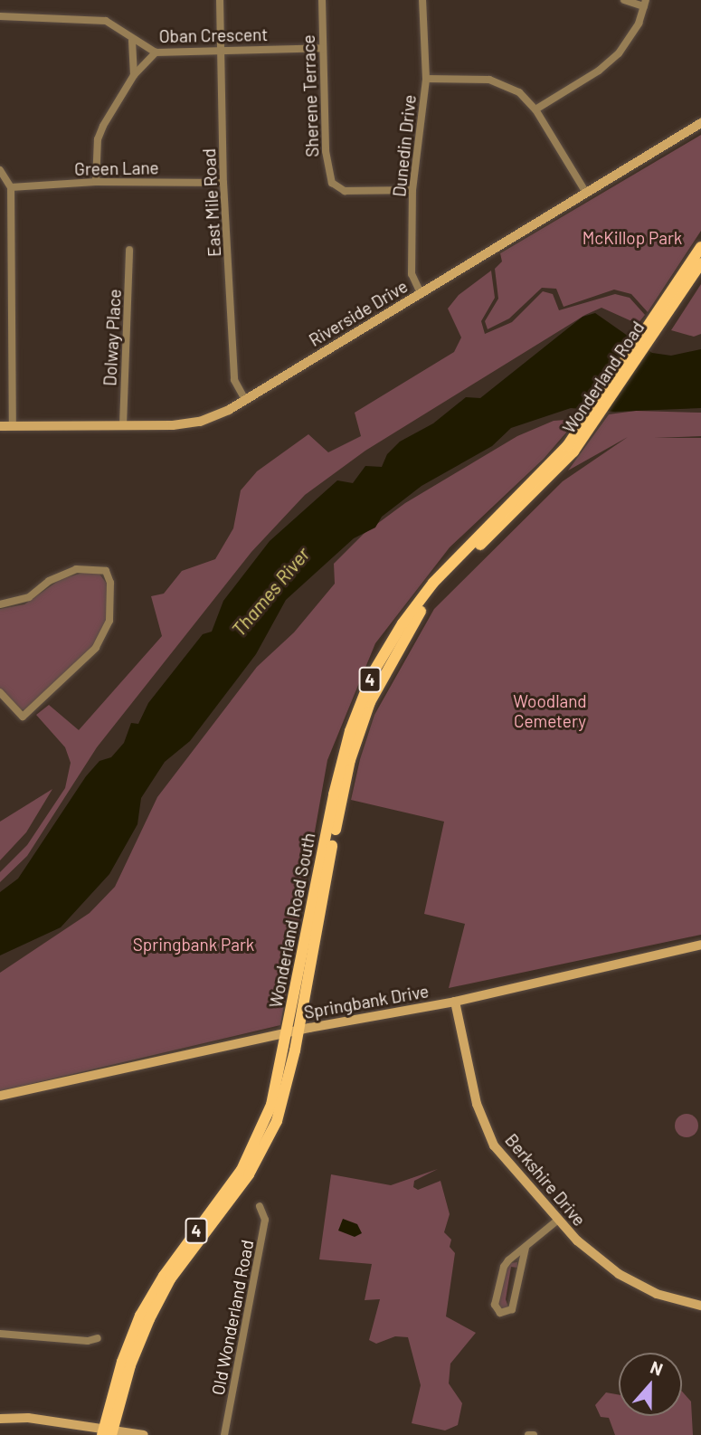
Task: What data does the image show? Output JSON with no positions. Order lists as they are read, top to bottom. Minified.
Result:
{"streets":{"main road":["Riverside Drive","Wonderland Road","4","Wonderland Road South","Springbank Drive","Berkshire Drive"],"street":["Oban Crescent","Sherene Terrace","Dunedin Drive","Green Lane","East Mile Road","Dolway Place","Old Wonderland Road"]},"crossings":[["Oban Crescent","Sherene Terrace"],["Oban Crescent","East Mile Road"],["Sherene Terrace","Dunedin Drive"],["Dunedin Drive","Riverside Drive"],["Green Lane","East Mile Road"],["East Mile Road","Riverside Drive"],["Riverside Drive","Dolway Place"],["Wonderland Road","4"],["Wonderland Road","Wonderland Road South"],["Wonderland Road South","Springbank Drive"],["Springbank Drive","Berkshire Drive"]],"water":["Thames River"],"parks":["McKillop Park","Woodland Cemetery","Springbank Park"],"north":"top"}
